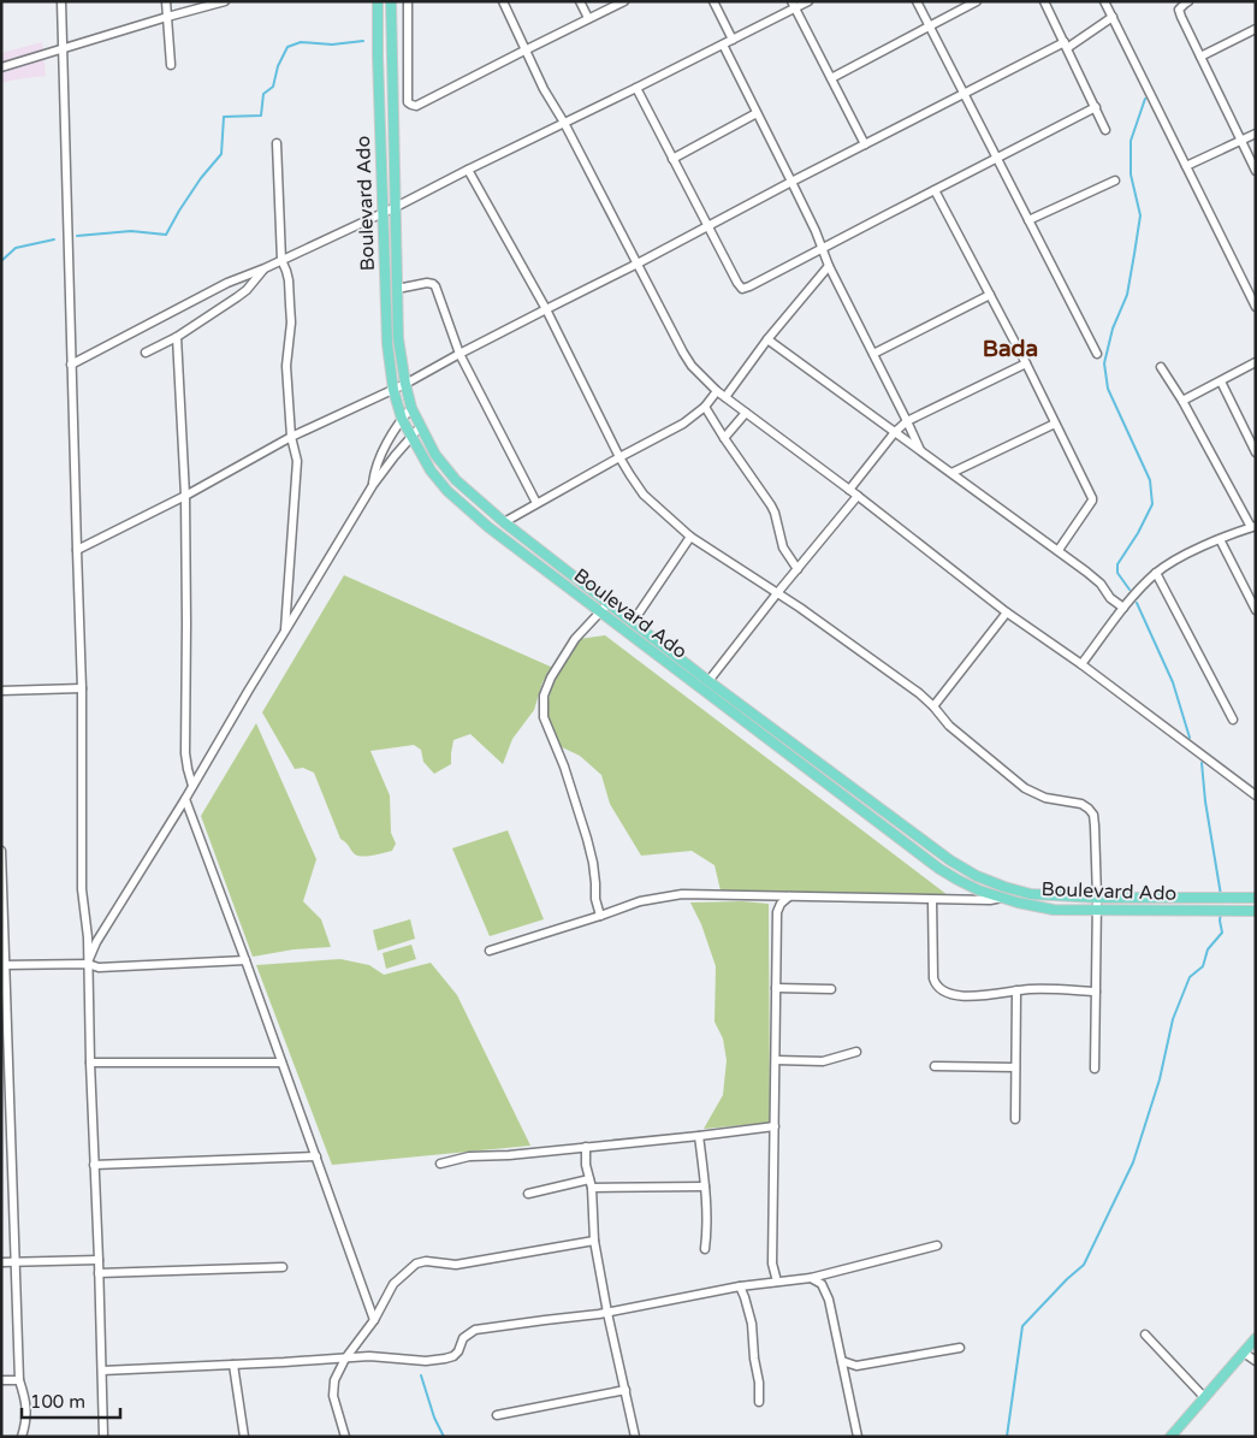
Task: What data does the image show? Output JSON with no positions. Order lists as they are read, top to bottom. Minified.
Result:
{"streets":{"main road":["Boulevard Ado"]},"districts":["Bada"],"scale_bar":"100 m"}
